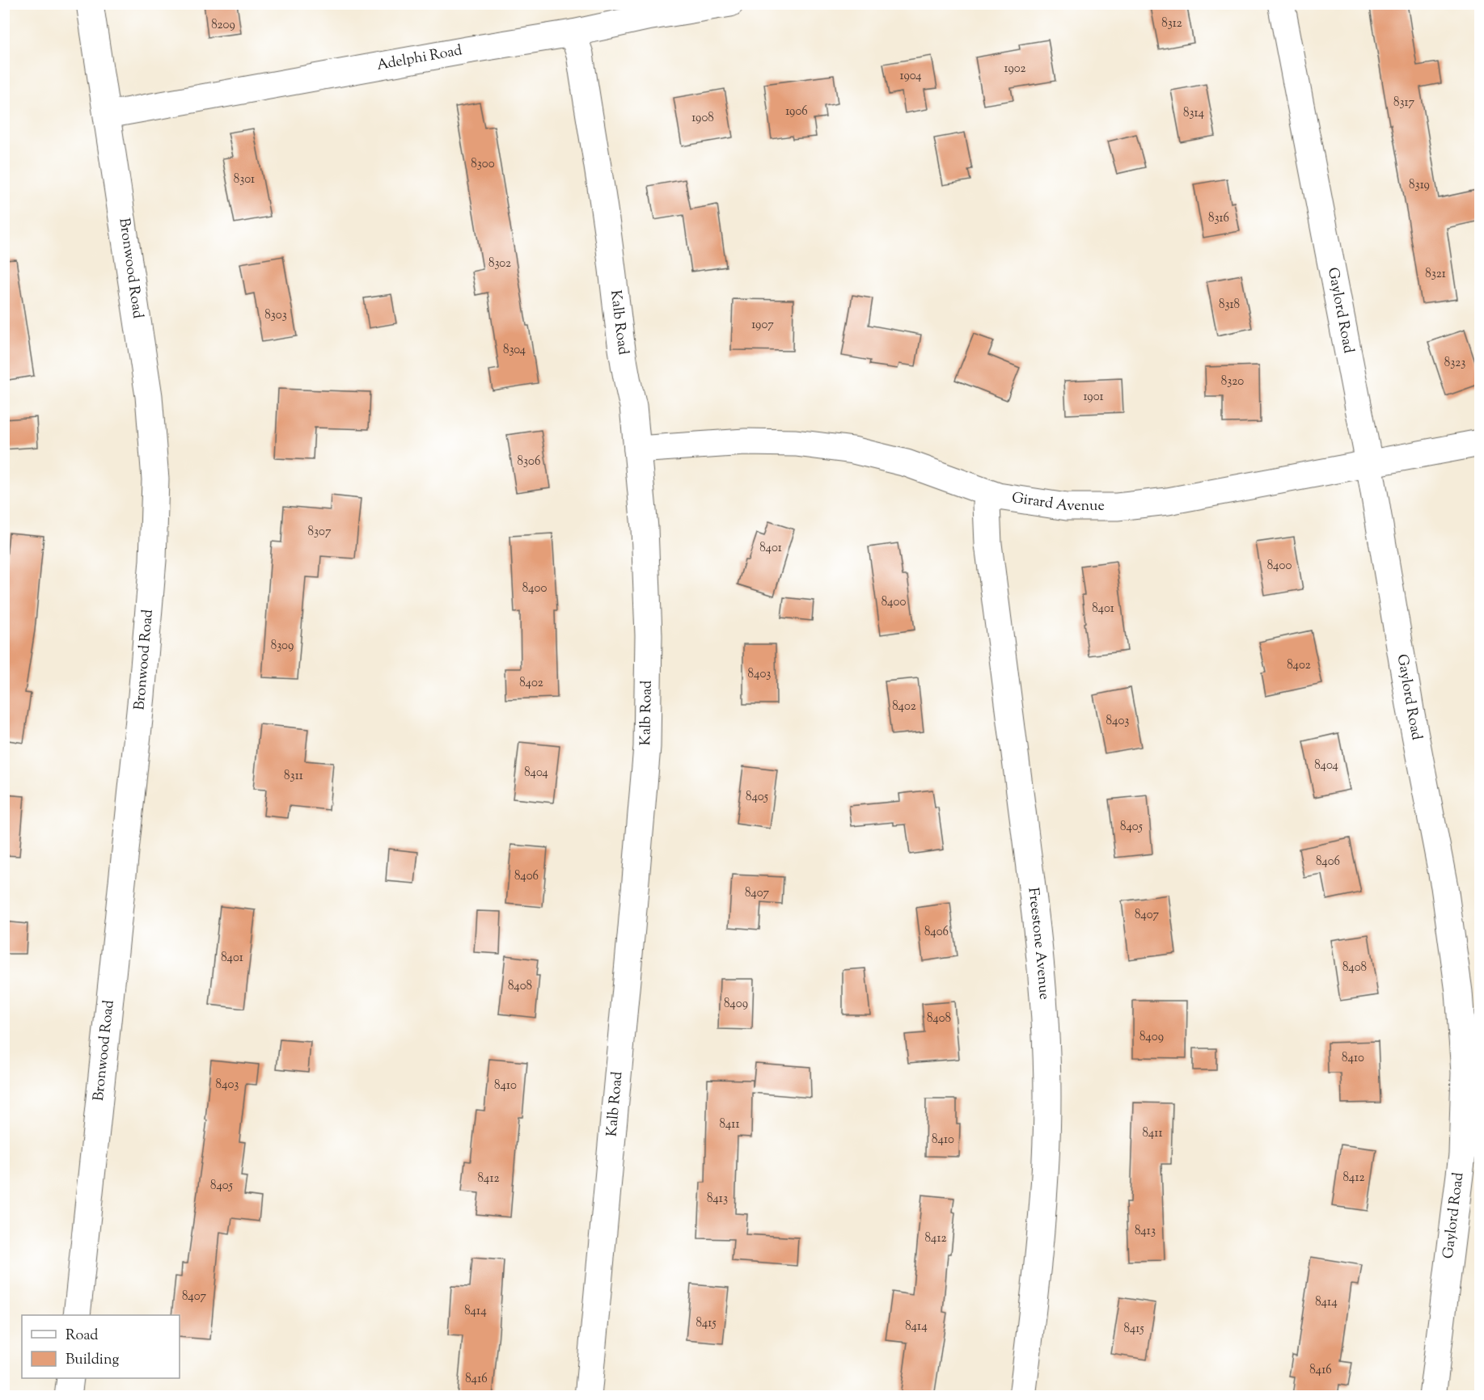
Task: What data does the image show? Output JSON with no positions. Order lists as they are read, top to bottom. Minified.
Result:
{"streets":{"street":["Adelphi Road","Bronwood Road","Gaylord Road","Kalb Road","Girard Avenue","Freestone Avenue"]},"crossings":[["Adelphi Road","Bronwood Road"],["Adelphi Road","Kalb Road"],["Gaylord Road","Girard Avenue"],["Kalb Road","Girard Avenue"],["Girard Avenue","Freestone Avenue"]],"house_numbers":["8312","8209","1902","1904","8317","1906","8314","1908","8300","8301","8319","8316","8302","8321","8318","8303","1907","8304","8323","8320","1901","8306","8307","8401","8400","8400","8400","8401","8309","8402","8403","8402","8402","8403","8404","8404","8311","8405","8405","8406","8406","8407","8407","8406","8401","8408","8408","8409","8408","8409","8410","8403","8410","8411","8411","8410","8412","8412","8405","8413","8413","8412","8407","8414","8414","8415","8414","8415","8416","8416"],"legend":["Road","Building"]}
